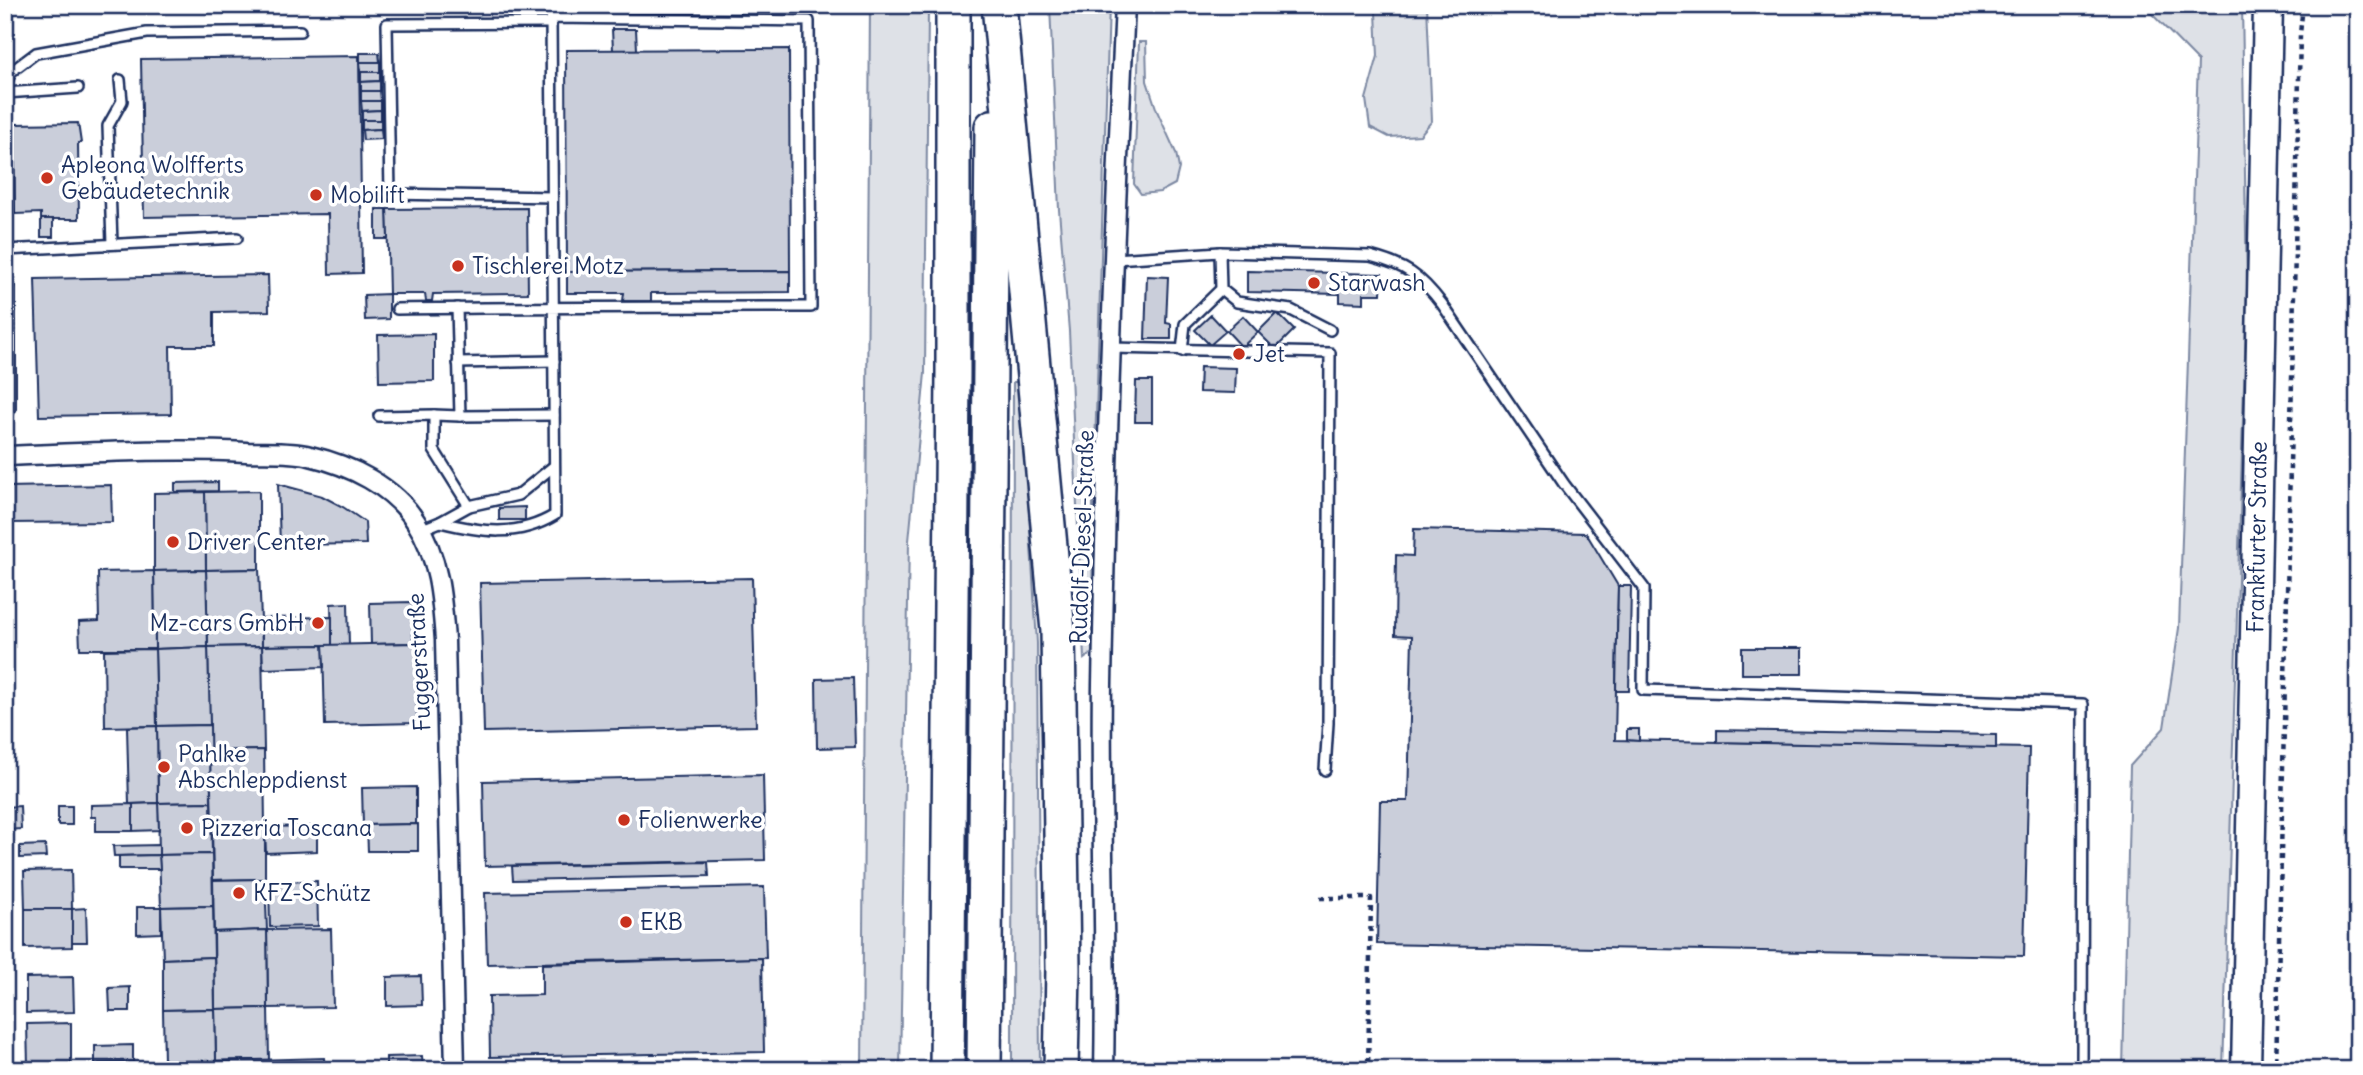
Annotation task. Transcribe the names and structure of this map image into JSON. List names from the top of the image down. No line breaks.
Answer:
{"streets":{"main road":["Frankfurter Straße"],"street":["Rudolf-Diesel-Straße","Fuggerstraße"]},"places":["Apleona Wolfferts Gebäudetechnik","Mobilift","Tischlerei Motz","Starwash","Jet","Driver Center","Mz-cars GmbH","Pahlke Abschleppdienst","Folienwerke","Pizzeria Toscana","KFZ-Schütz","EKB"]}
